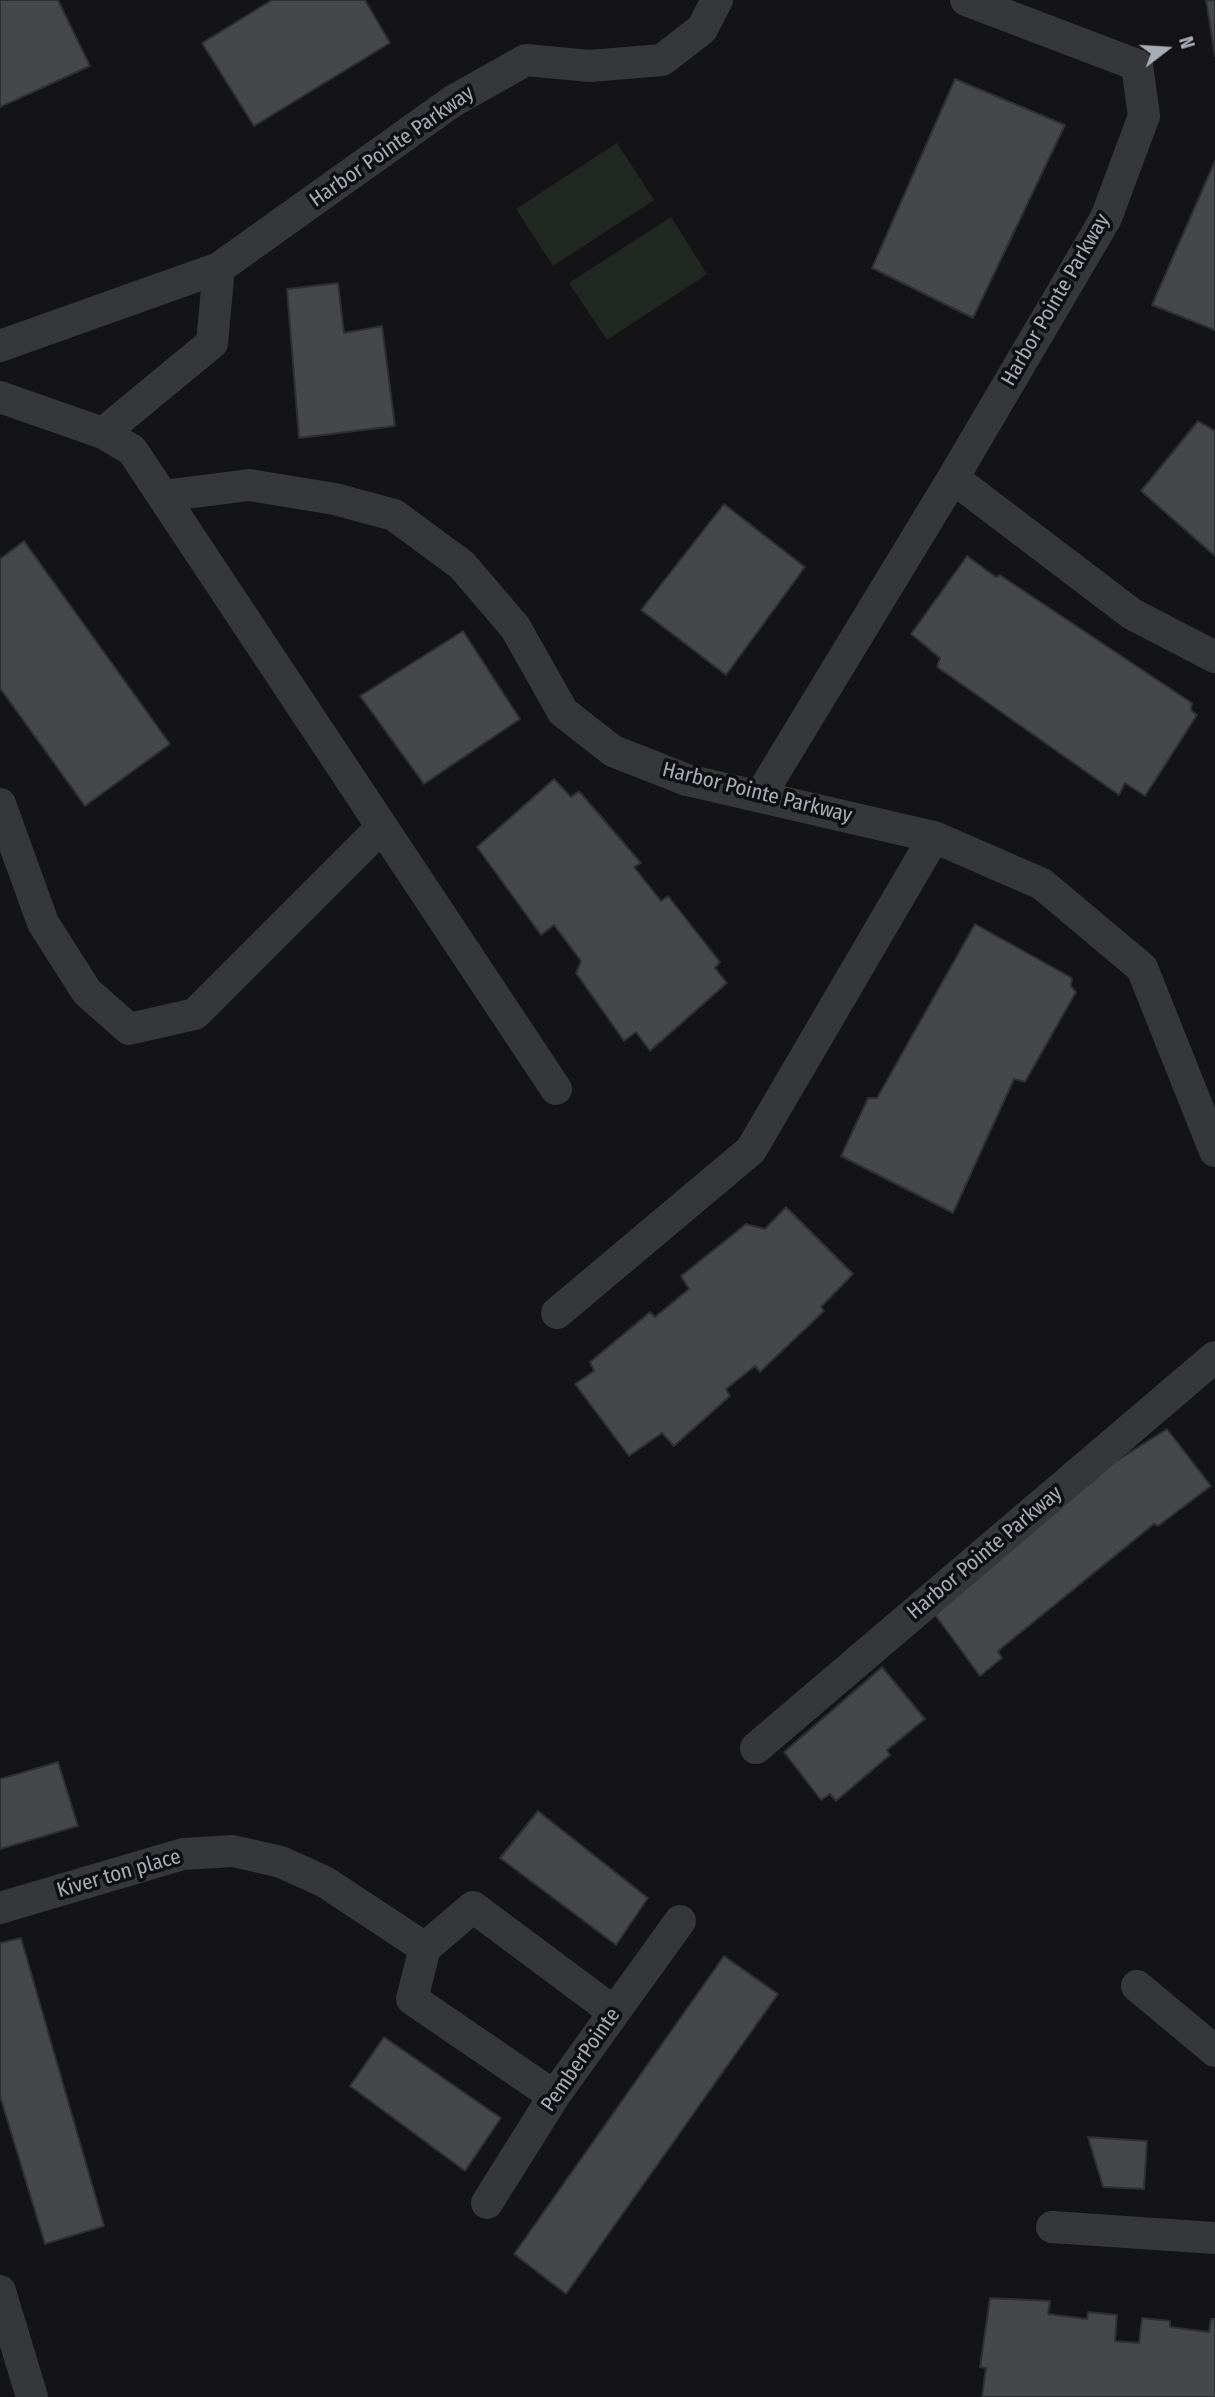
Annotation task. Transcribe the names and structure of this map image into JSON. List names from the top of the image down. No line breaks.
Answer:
{"streets":{"street":["Harbor Pointe Parkway","Kiver ton place","PemberPointe"]},"north":"right"}
